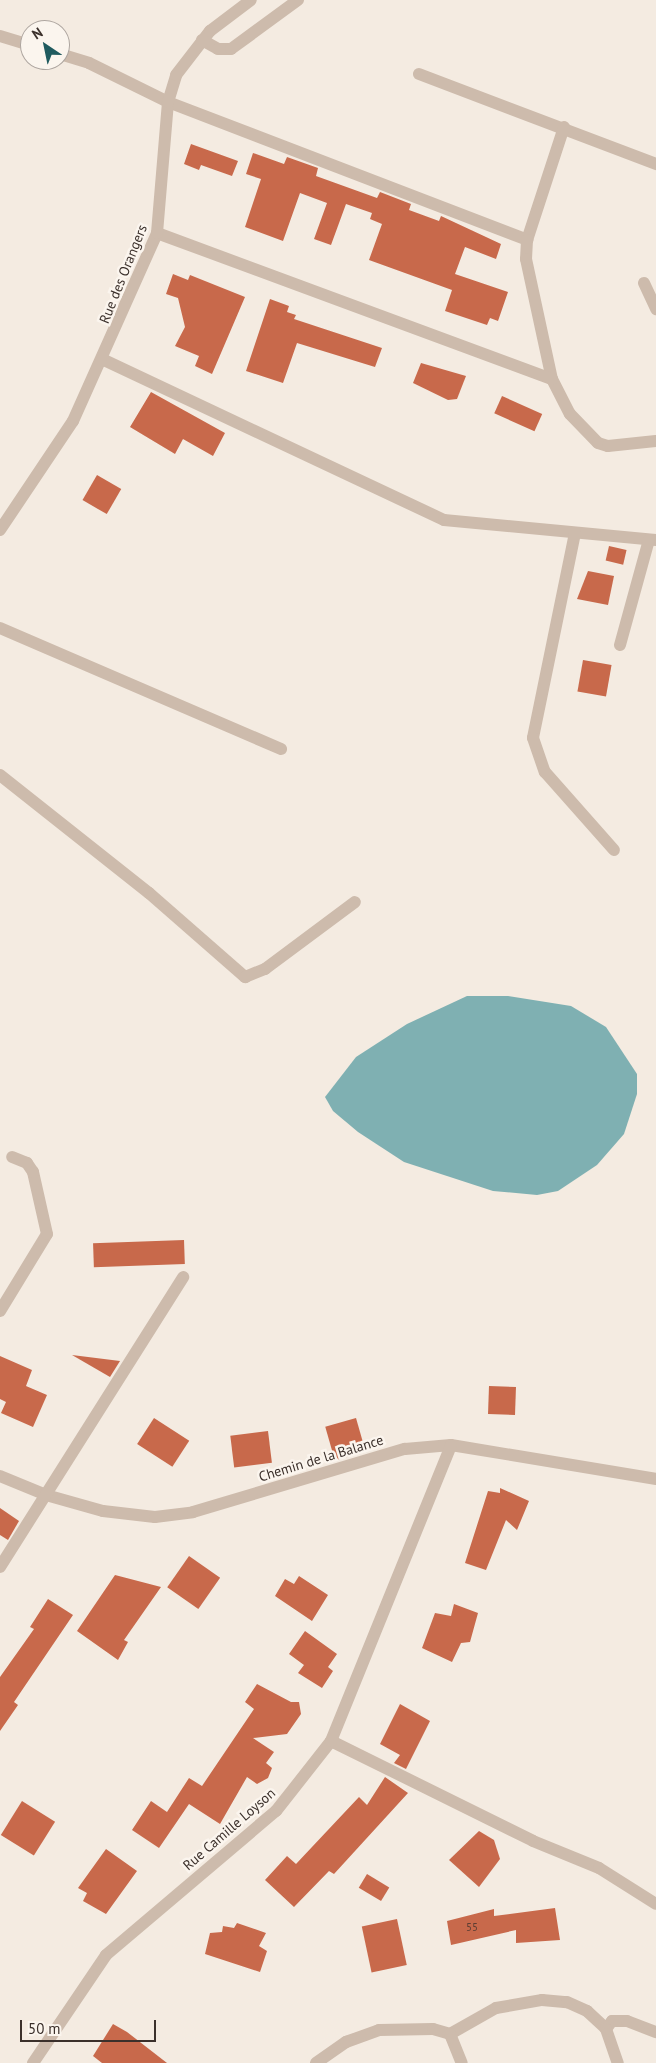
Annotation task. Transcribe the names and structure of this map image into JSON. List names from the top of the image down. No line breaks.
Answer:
{"streets":{"street":["Rue des Orangers","Chemin de la Balance","Rue Camille Loyson"]},"crossings":[["Chemin de la Balance","Rue Camille Loyson"]],"house_numbers":["55"],"scale_bar":"50 m","north":"top left"}
